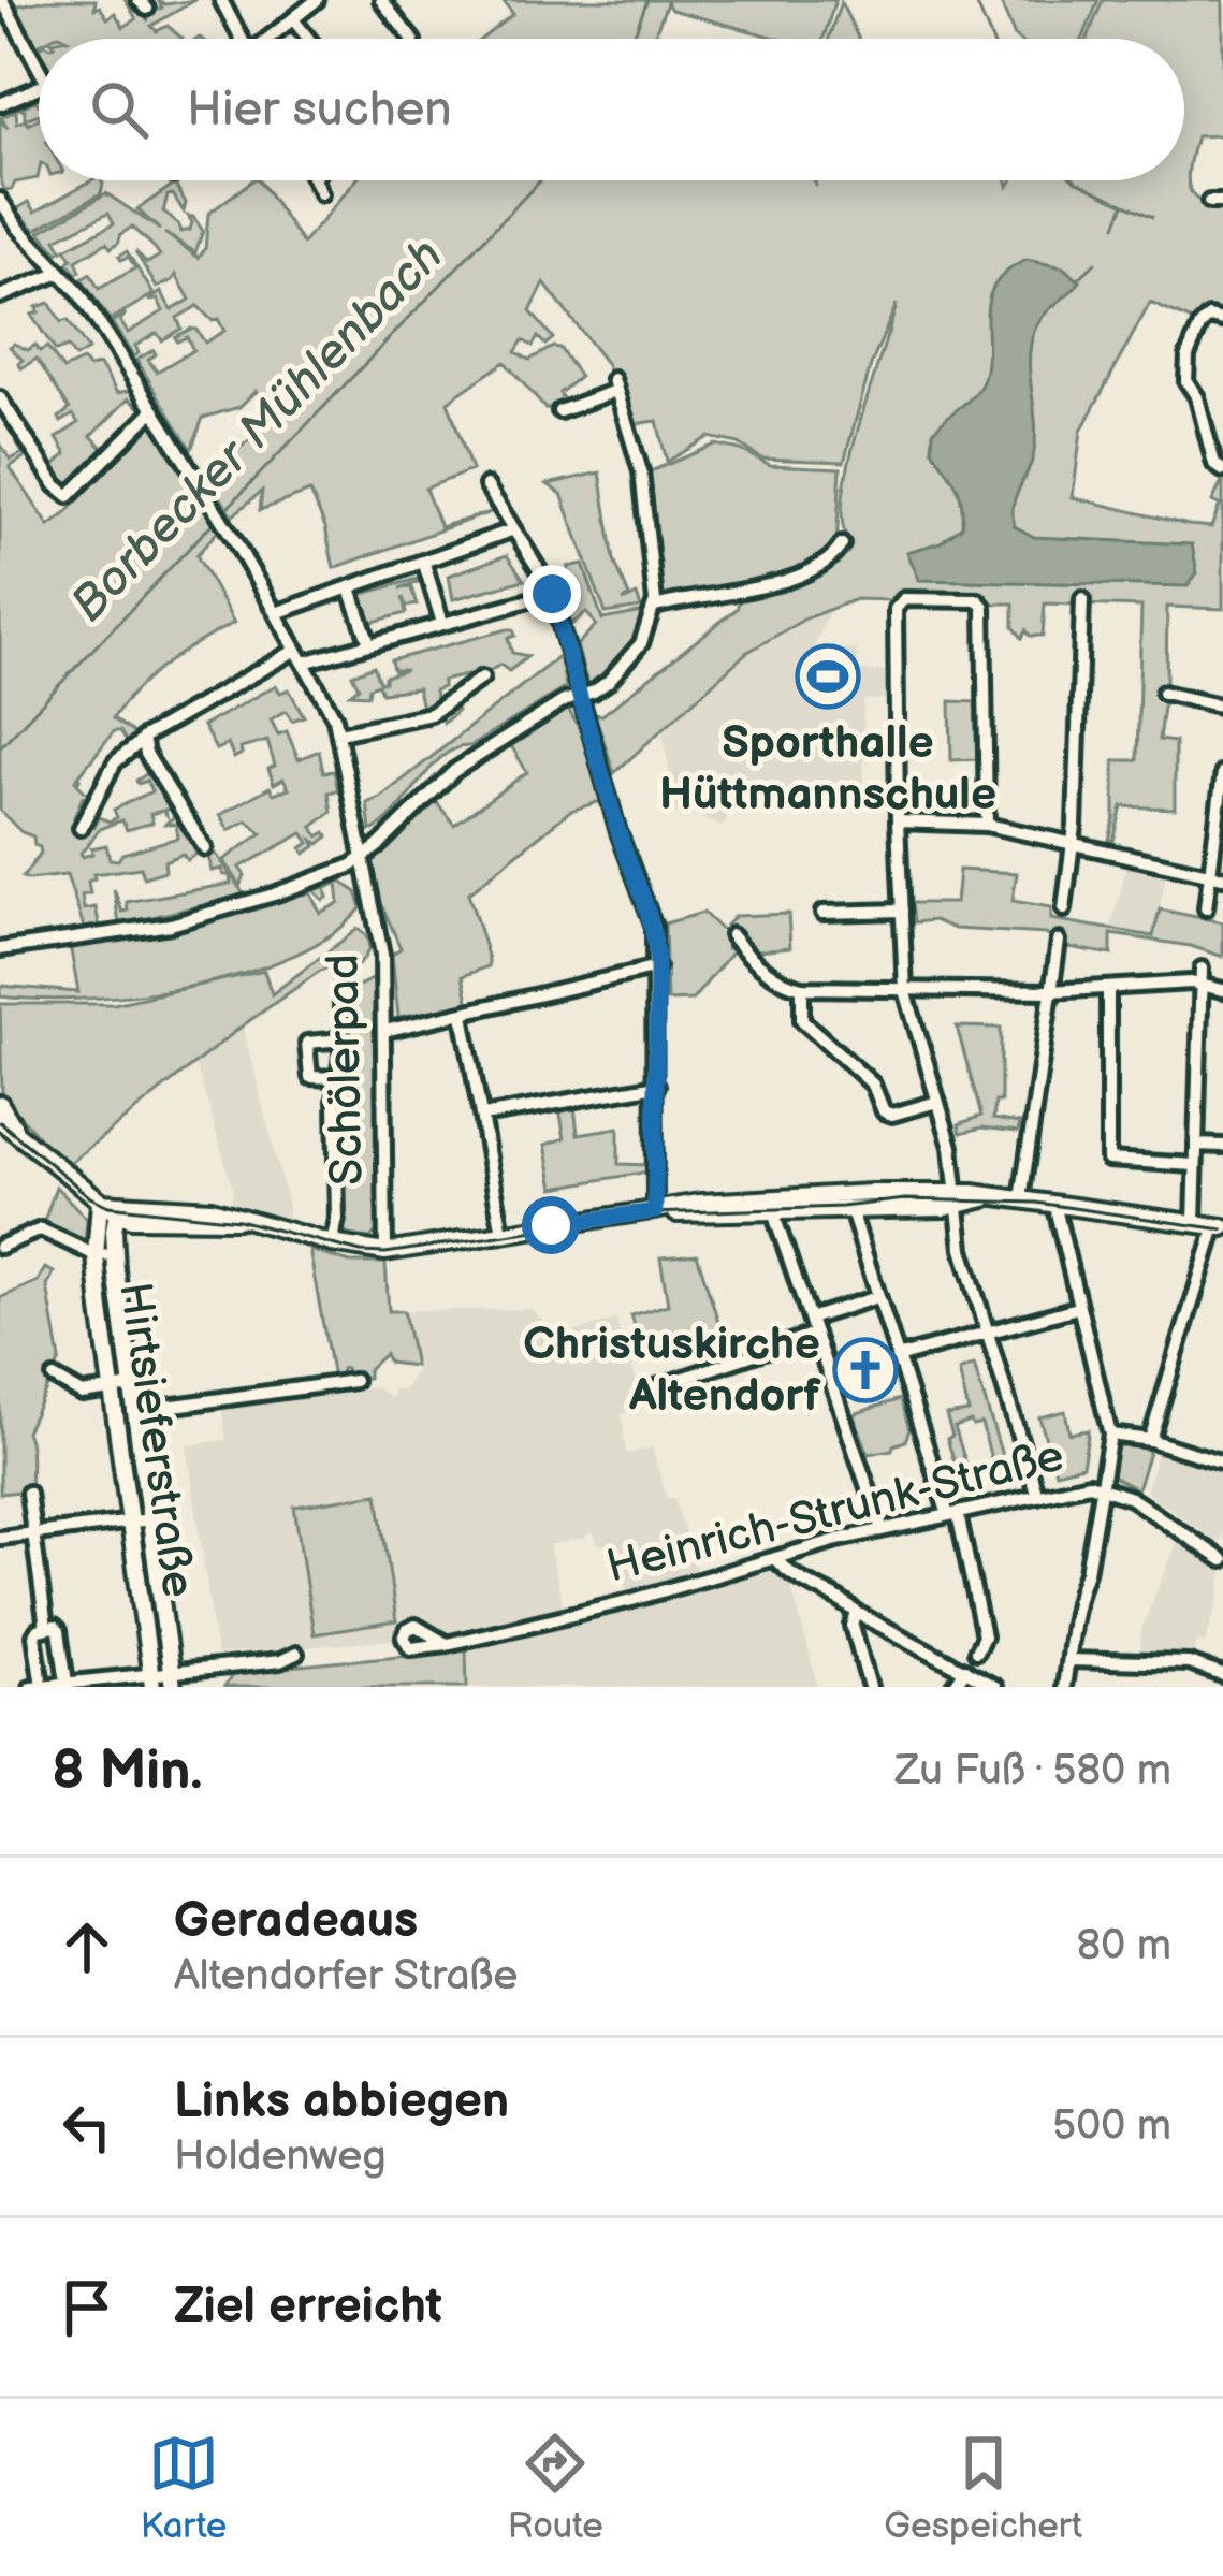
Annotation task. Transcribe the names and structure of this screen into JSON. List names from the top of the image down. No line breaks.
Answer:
{"streets":{"main road":["Hirtsieferstraße"],"street":["Schölerpad","Heinrich-Strunk-Straße"]},"water":["Borbecker Mühlenbach"],"places":{"sports":["Sporthalle Hüttmannschule"],"church":["Christuskirche Altendorf"]},"page":{"search":"Hier suchen","heading":["8 Min.","Zu Fuß · 580 m"],"list":[["Geradeaus","Altendorfer Straße","80 m"],["Links abbiegen","Holdenweg","500 m"],"Ziel erreicht"],"nav":["Karte","Route","Gespeichert"]}}
